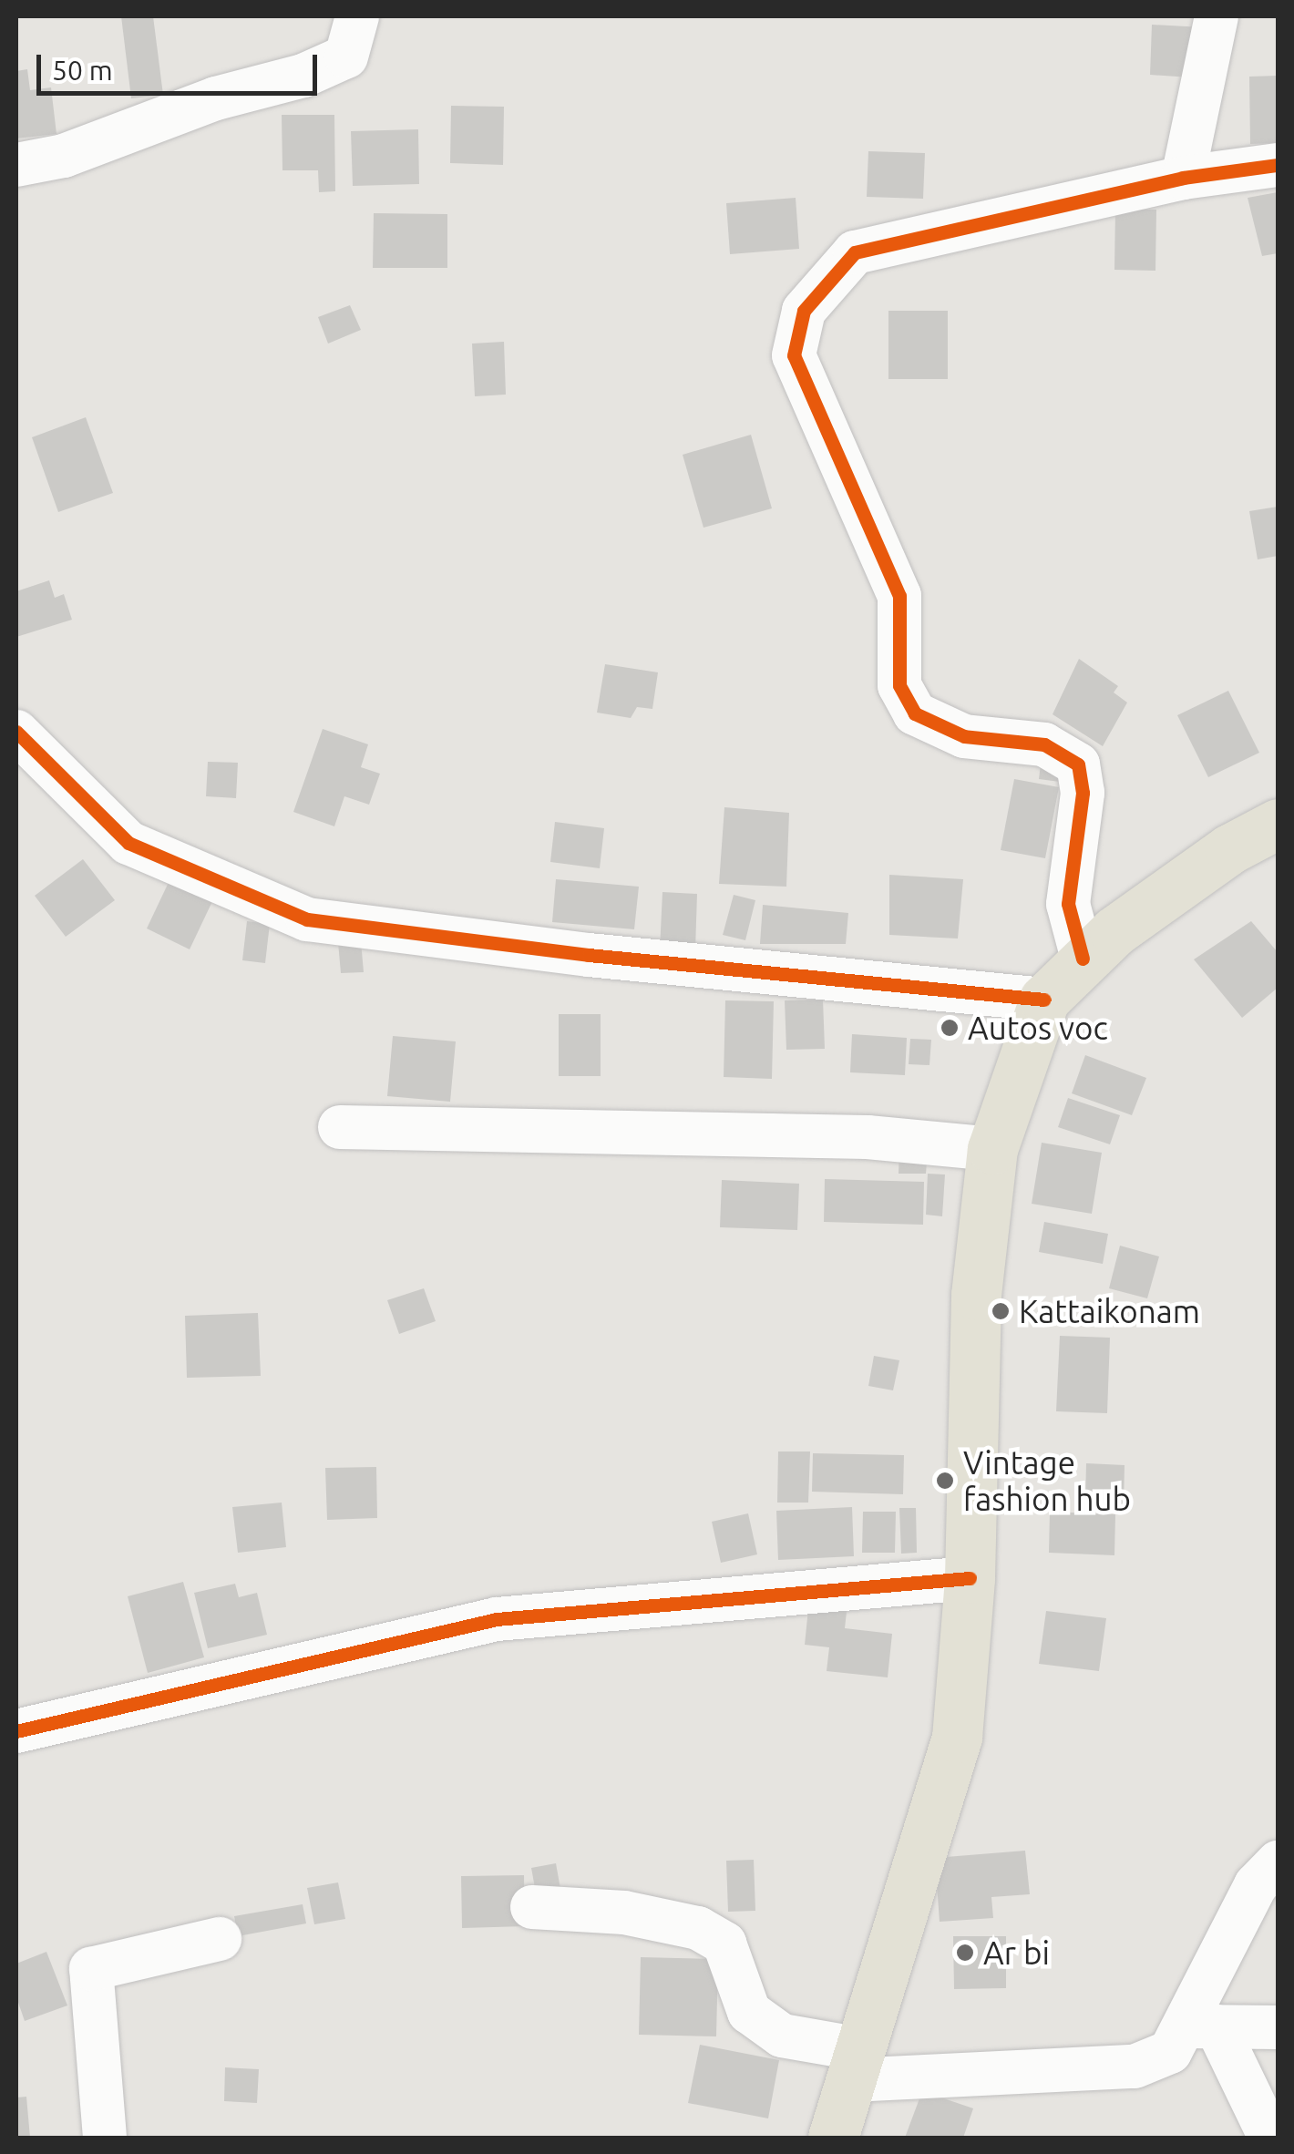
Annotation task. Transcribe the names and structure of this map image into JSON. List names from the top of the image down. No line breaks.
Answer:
{"places":["Autos voc","Kattaikonam","Vintage fashion hub","Ar bi"],"scale_bar":"50 m"}
